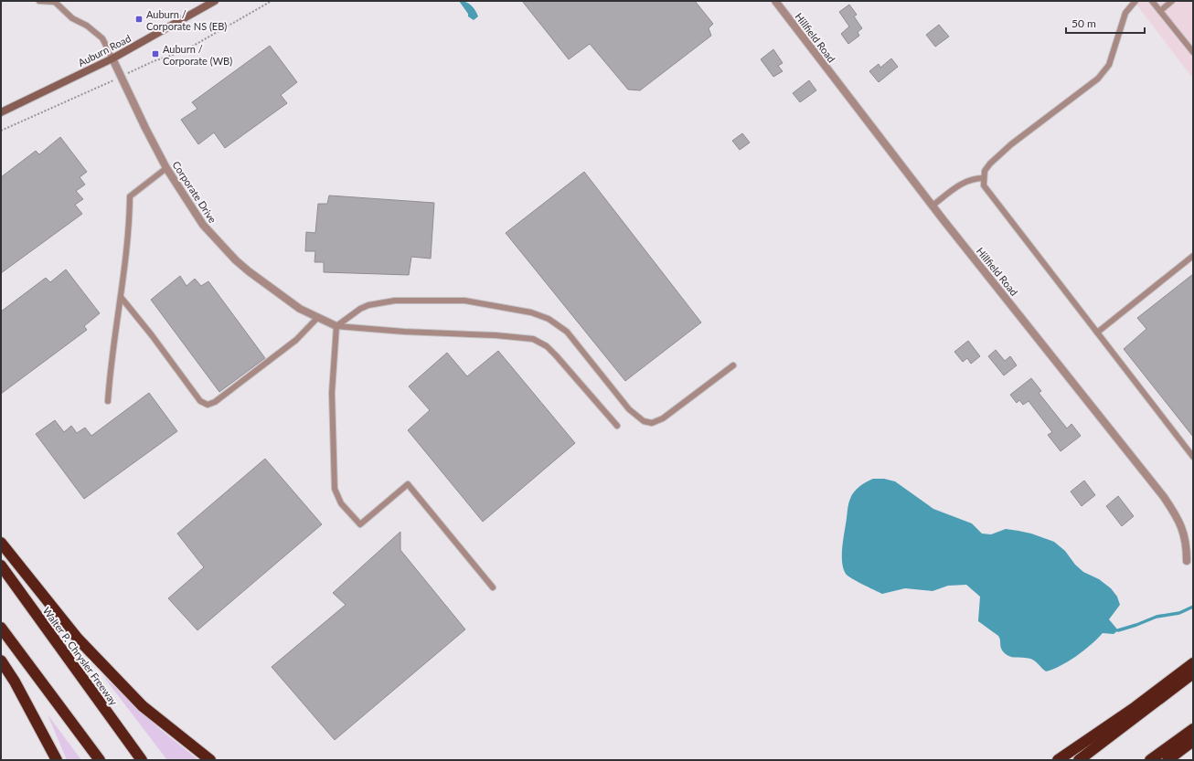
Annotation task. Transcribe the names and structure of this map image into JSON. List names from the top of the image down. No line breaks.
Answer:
{"streets":{"highway":["Walter P. Chrysler Freeway"],"main road":["Auburn Road"],"street":["Hillfield Road","Corporate Drive"]},"crossings":[["Auburn Road","Corporate Drive"]],"places":{"transit":["Auburn / Corporate NS (EB)","Auburn / Corporate (WB)"]},"scale_bar":"50 m"}
